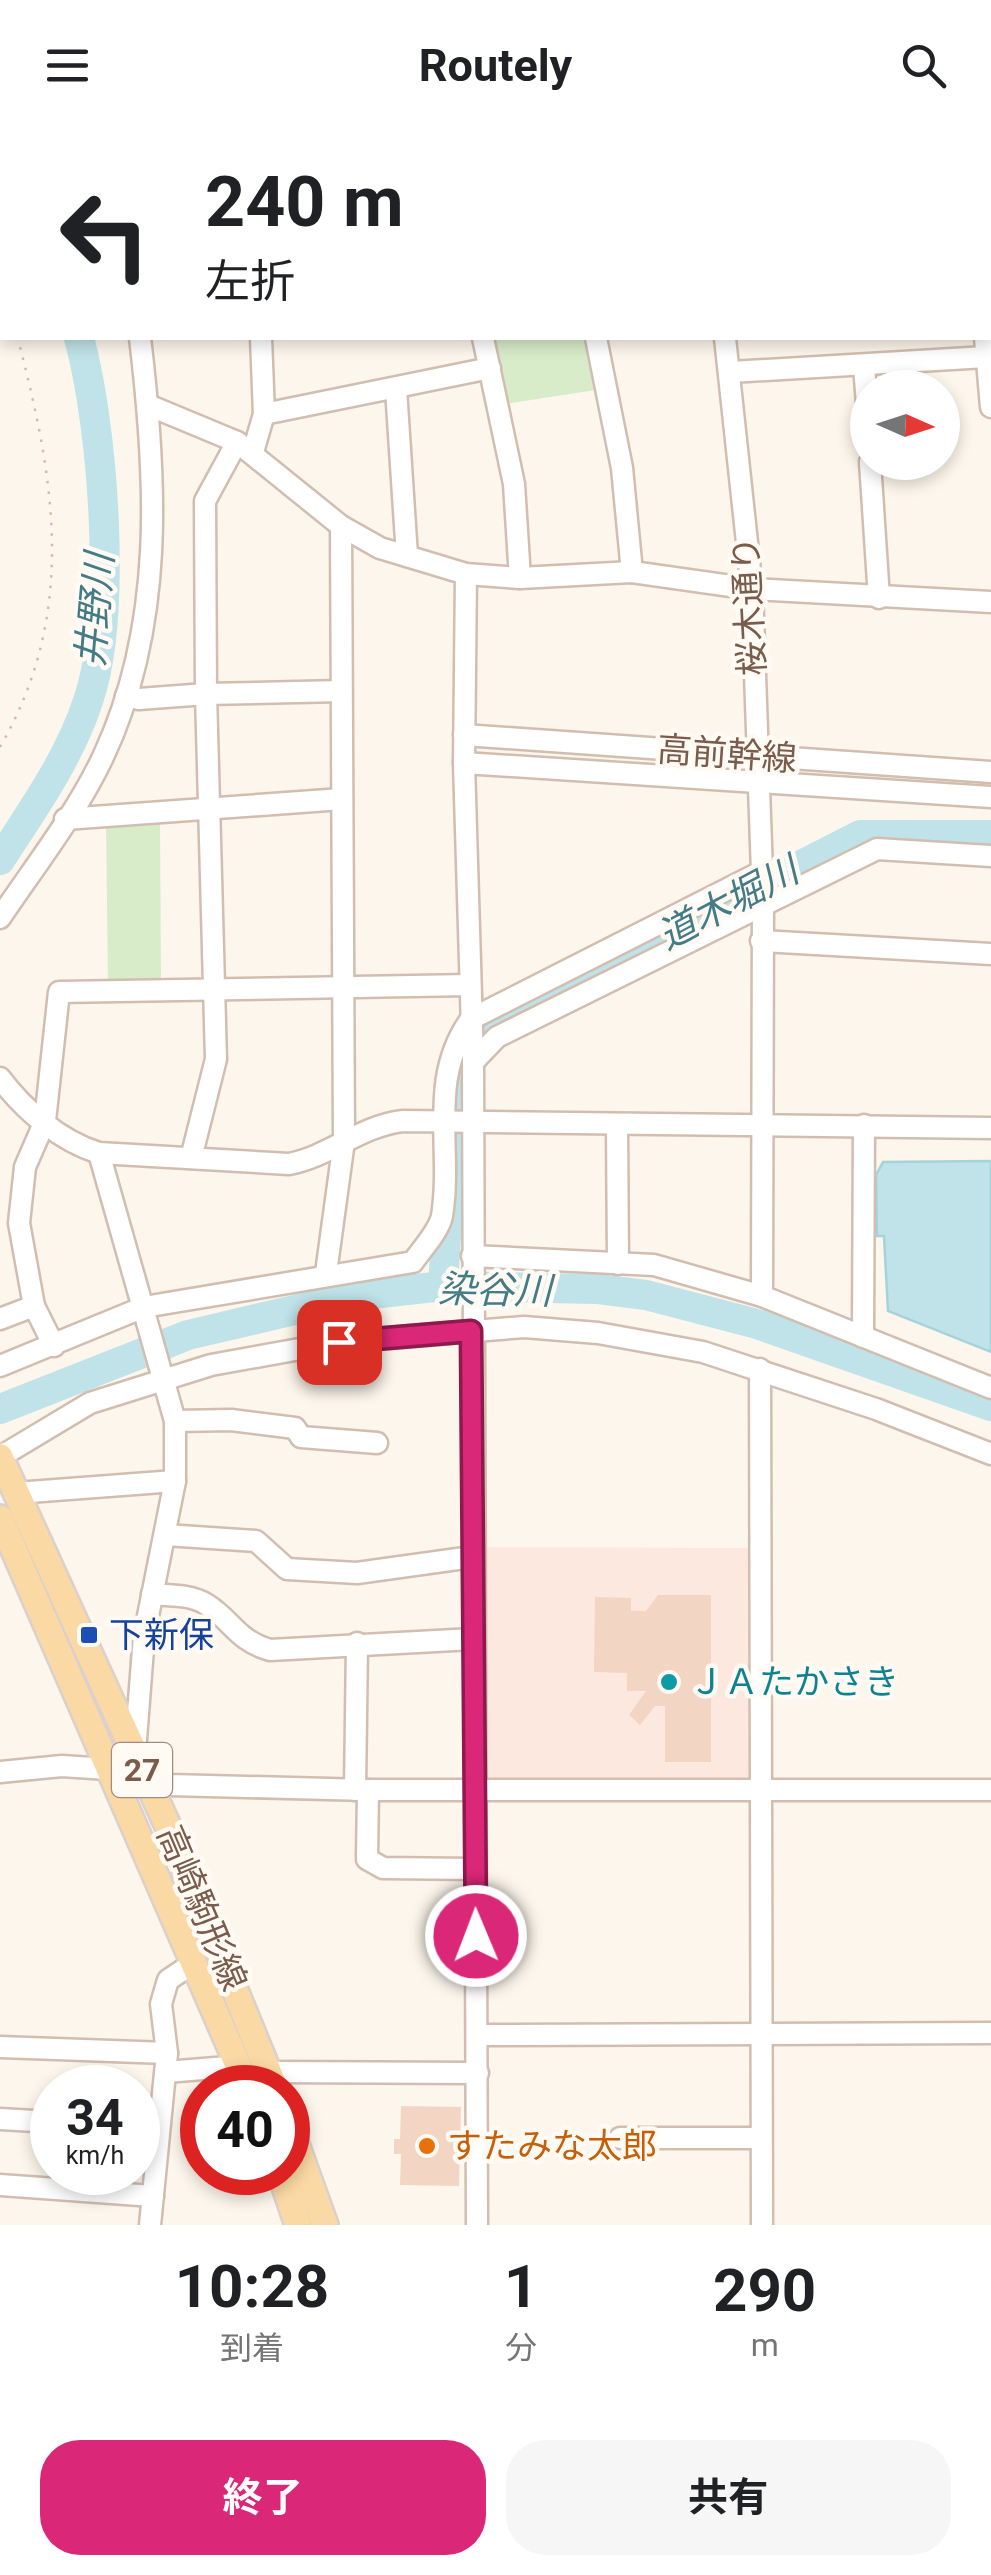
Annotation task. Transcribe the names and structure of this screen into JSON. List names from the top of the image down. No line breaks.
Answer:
{"streets":{"main road":["27","高崎駒形線"],"street":["桜木通り","高前幹線"]},"crossings":[["桜木通り","高前幹線"]],"water":["井野川","道木堀川","染谷川"],"places":{"transit":["下新保"],"other":["ＪＡたかさき","すたみな太郎"]},"north":"right","page":{"header":"Routely","turn":["240 m","左折"],"speed":"34 km/h","limit":"40","eta":["10:28","到着","1","分","290","m"],"buttons":["終了","共有"]}}
